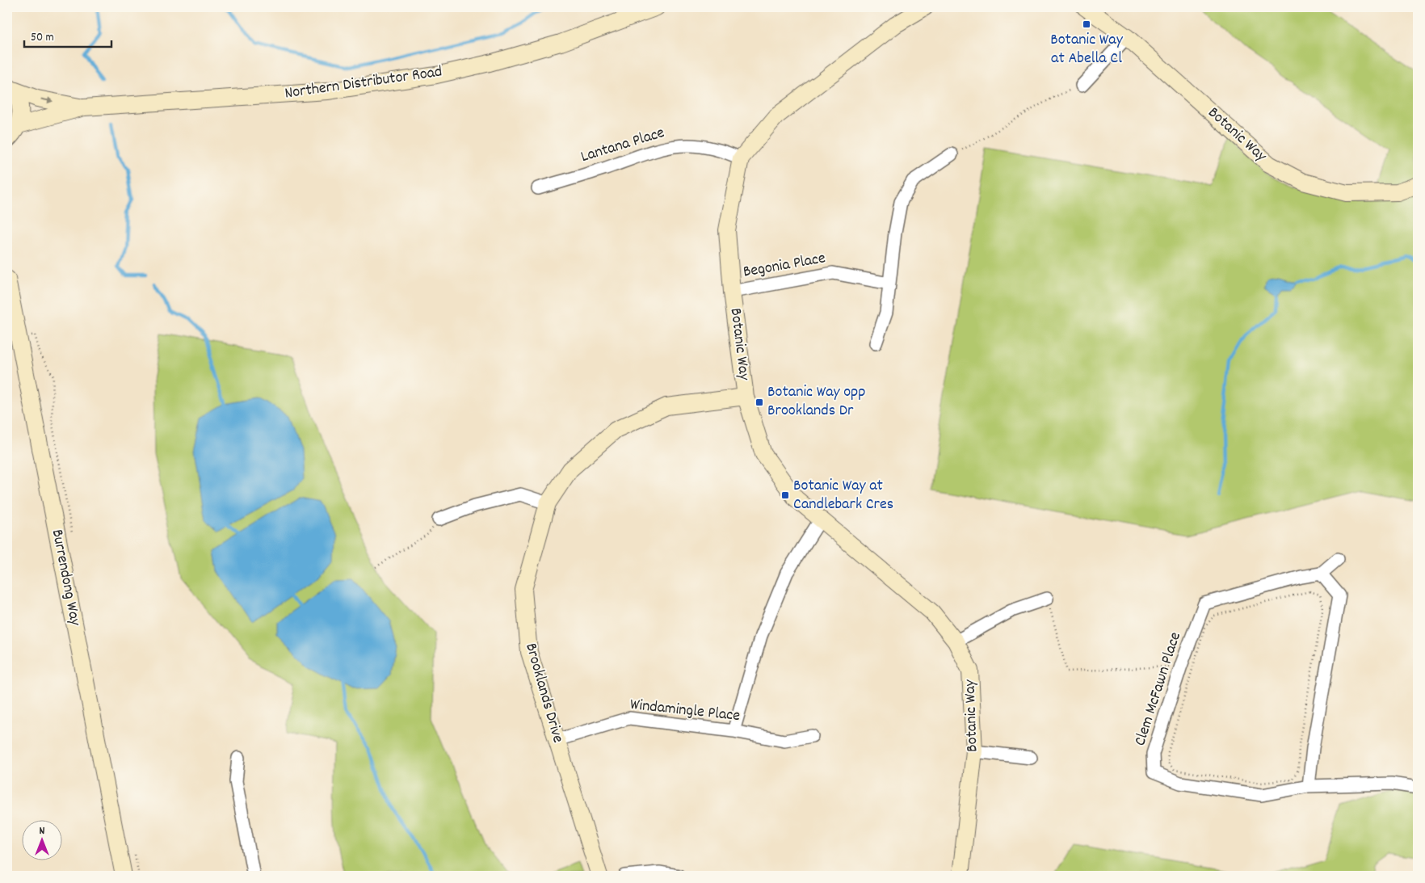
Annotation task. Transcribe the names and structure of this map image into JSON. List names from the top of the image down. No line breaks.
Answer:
{"streets":{"street":["Northern Distributor Road","Botanic Way","Lantana Place","Begonia Place","Burrendong Way","Clem McFawn Place","Brooklands Drive","Windamingle Place"]},"crossings":[["Botanic Way","Lantana Place"],["Botanic Way","Begonia Place"],["Botanic Way","Brooklands Drive"],["Brooklands Drive","Windamingle Place"]],"places":{"transit":["Botanic Way at Abella Cl","Botanic Way opp Brooklands Dr","Botanic Way at Candlebark Cres"]},"scale_bar":"50 m","north":"top"}
